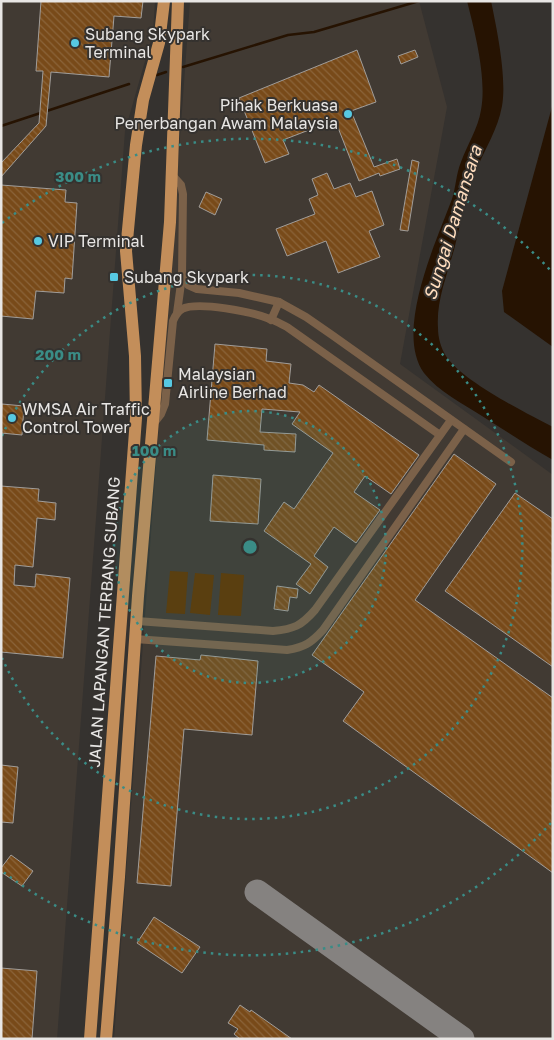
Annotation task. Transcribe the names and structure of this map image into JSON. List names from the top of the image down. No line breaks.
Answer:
{"streets":{"main road":["JALAN LAPANGAN TERBANG SUBANG"]},"water":["Sungai Damansara"],"places":{"other":["Subang Skypark Terminal","Pihak Berkuasa Penerbangan Awam Malaysia","VIP Terminal","WMSA Air Traffic Control Tower"],"transit":["Subang Skypark","Malaysian Airline Berhad"]},"rings":["300 m","200 m","100 m"]}
